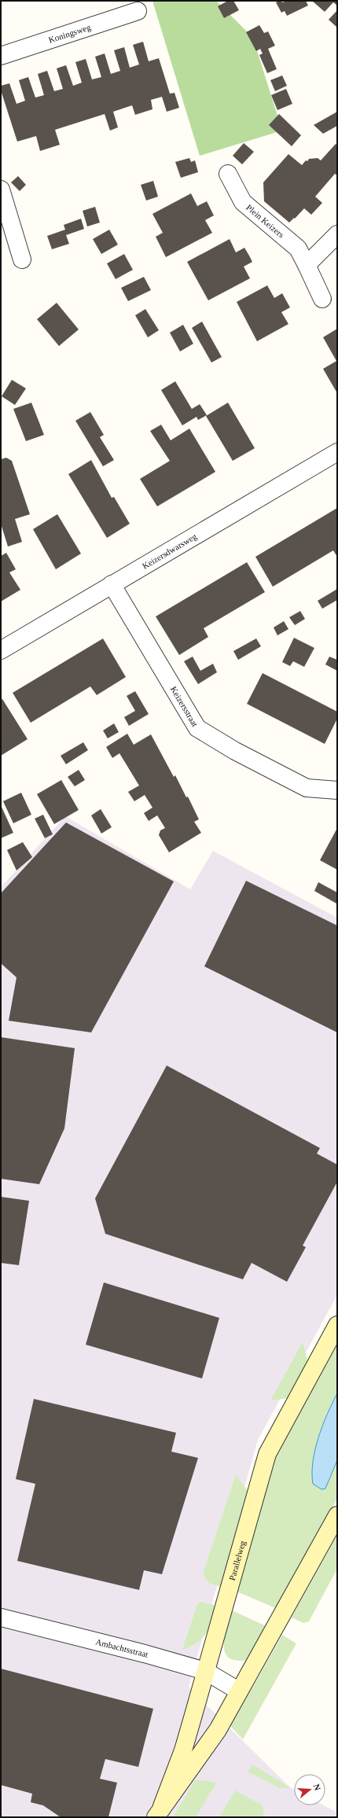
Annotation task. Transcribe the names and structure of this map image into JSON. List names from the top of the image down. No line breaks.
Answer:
{"streets":{"street":["Koningsweg","Plein Keizers","Keizersdwarsweg","Keizersstraat","Parallelweg","Ambachtsstraat"]},"crossings":[["Keizersdwarsweg","Keizersstraat"],["Parallelweg","Ambachtsstraat"]],"north":"right"}
